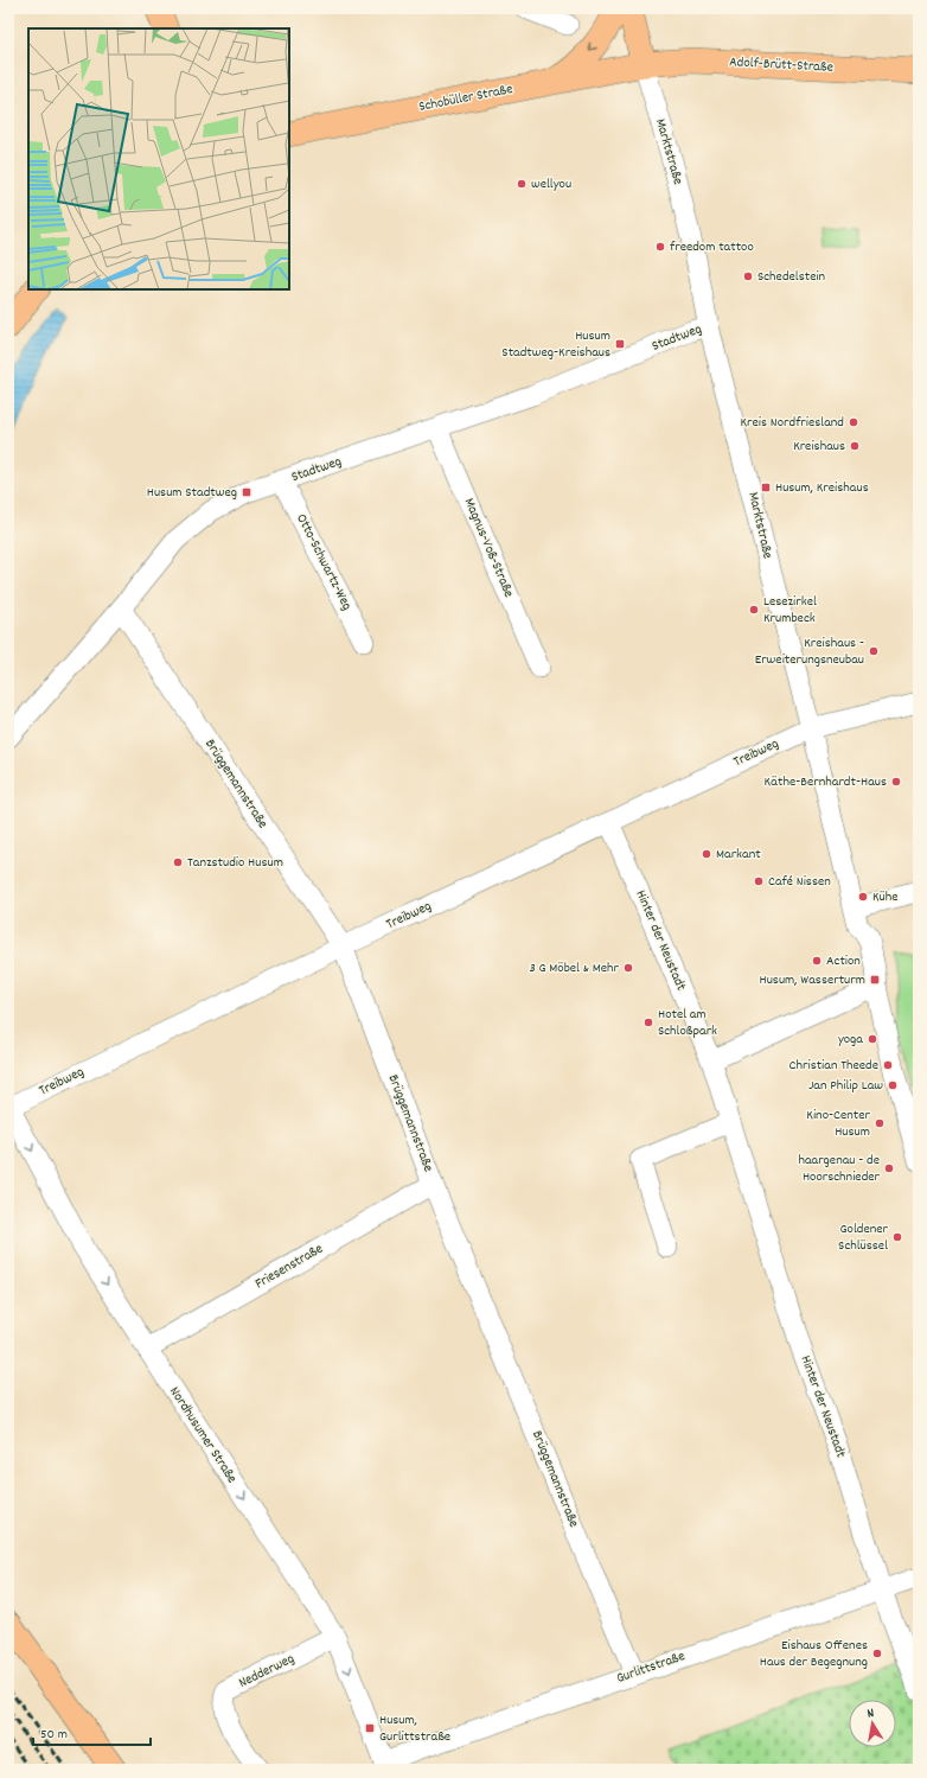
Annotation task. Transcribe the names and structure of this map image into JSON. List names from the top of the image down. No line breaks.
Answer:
{"streets":{"main road":["Adolf-Brütt-Straße","Schobüller Straße"],"street":["Marktstraße","Stadtweg","Magnus-Voß-Straße","Otto-Schwartz-Weg","Treibweg","Brüggemannstraße","Hinter der Neustadt","Friesenstraße","Nordhusumer Straße","Gurlittstraße","Nedderweg"]},"crossings":[["Adolf-Brütt-Straße","Schobüller Straße"],["Adolf-Brütt-Straße","Marktstraße"],["Schobüller Straße","Marktstraße"],["Marktstraße","Stadtweg"],["Marktstraße","Treibweg"],["Stadtweg","Magnus-Voß-Straße"],["Stadtweg","Otto-Schwartz-Weg"],["Stadtweg","Brüggemannstraße"],["Treibweg","Brüggemannstraße"],["Treibweg","Hinter der Neustadt"],["Treibweg","Nordhusumer Straße"],["Brüggemannstraße","Friesenstraße"],["Brüggemannstraße","Gurlittstraße"],["Hinter der Neustadt","Gurlittstraße"],["Friesenstraße","Nordhusumer Straße"],["Nordhusumer Straße","Gurlittstraße"],["Nordhusumer Straße","Nedderweg"]],"one_way":["Nordhusumer Straße"],"places":{"other":["wellyou","freedom tattoo","Schedelstein","Kreis Nordfriesland","Kreishaus","Lesezirkel Krumbeck","Kreishaus - Erweiterungsneubau","Käthe-Bernhardt-Haus","Markant","Tanzstudio Husum","Café Nissen","Kühe","Action","3 G Möbel & Mehr","Hotel am Schloßpark","yoga","Christian Theede","Jan Philip Law","Kino-Center Husum","haargenau - de Hoorschnieder","Goldener Schlüssel","Eishaus Offenes Haus der Begegnung"],"transit":["Husum Stadtweg-Kreishaus","Husum, Kreishaus","Husum Stadtweg","Husum, Wasserturm","Husum, Gurlittstraße"]},"scale_bar":"50 m","north":"top"}
